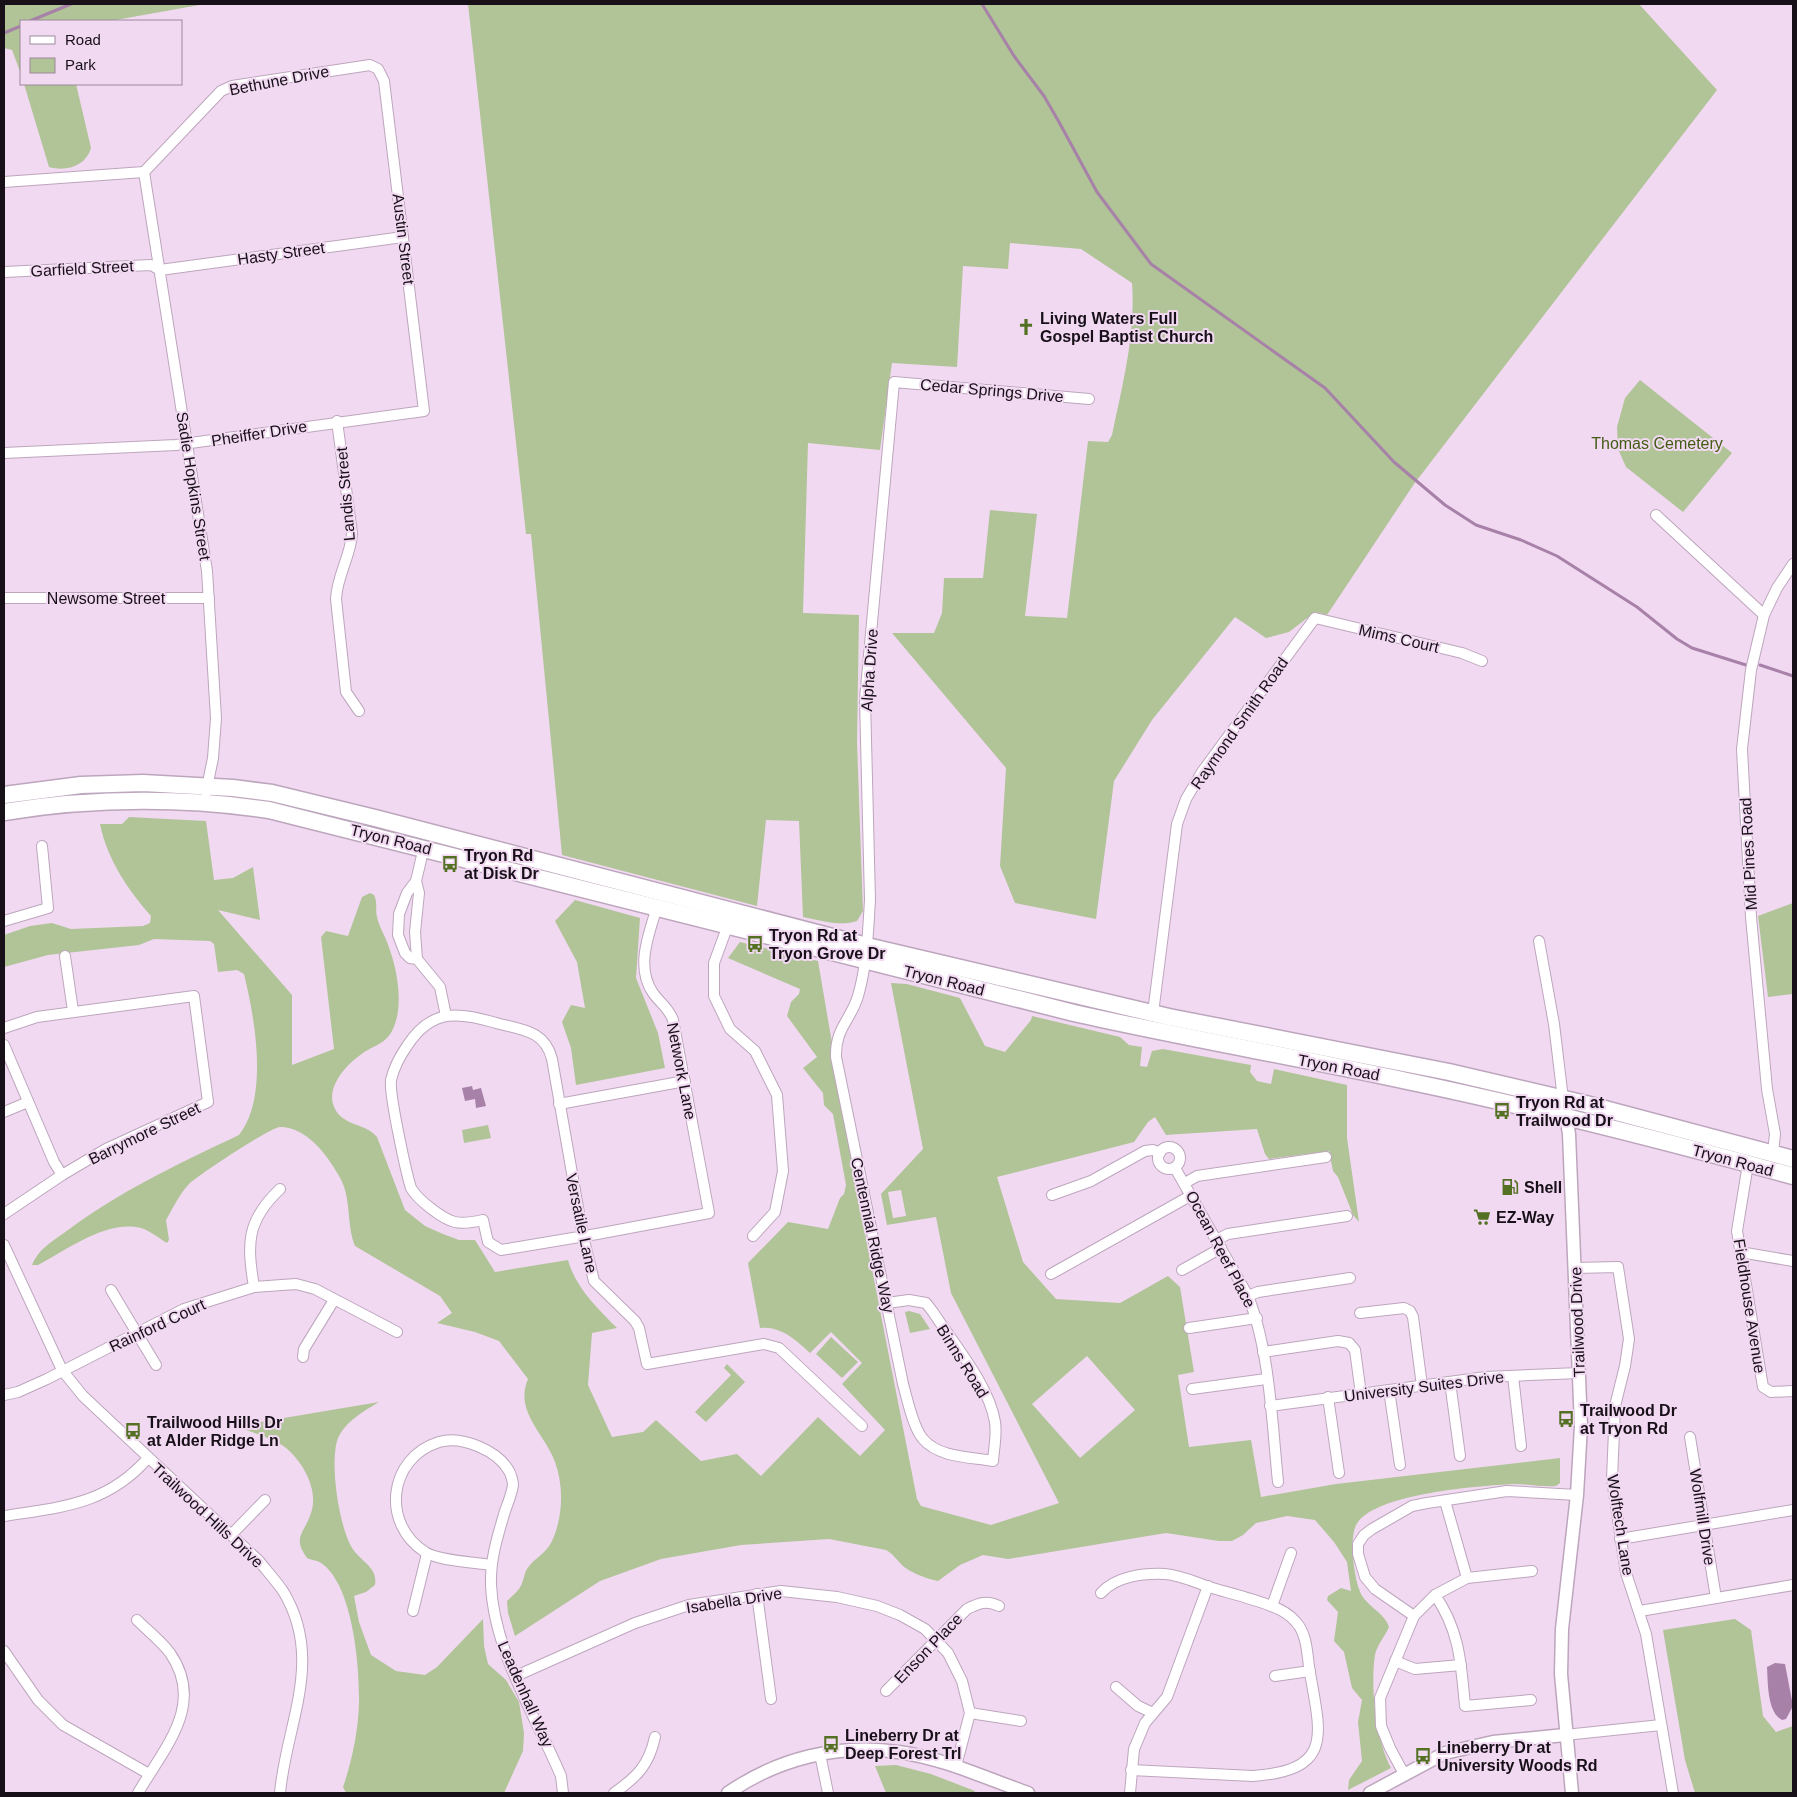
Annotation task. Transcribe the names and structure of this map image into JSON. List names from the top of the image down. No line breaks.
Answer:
{"streets":{"main road":["Tryon Road"],"street":["Bethune Drive","Austin Street","Hasty Street","Garfield Street","Cedar Springs Drive","Pheiffer Drive","Sadie Hopkins Street","Landis Street","Newsome Street","Mims Court","Alpha Drive","Raymond Smith Road","Mid Pines Road","Network Lane","Barrymore Street","Versatile Lane","Centennial Ridge Way","Ocean Reef Place","Fieldhouse Avenue","Trailwood Drive","Rainford Court","Binns Road","University Suites Drive","Trailwood Hills Drive","Wolfmill Drive","Wolftech Lane","Isabella Drive","Enson Place","Leadenhall Way"]},"crossings":[["Bethune Drive","Austin Street"],["Bethune Drive","Sadie Hopkins Street"],["Austin Street","Hasty Street"],["Austin Street","Pheiffer Drive"],["Hasty Street","Garfield Street"],["Hasty Street","Sadie Hopkins Street"],["Garfield Street","Sadie Hopkins Street"],["Cedar Springs Drive","Alpha Drive"],["Pheiffer Drive","Sadie Hopkins Street"],["Pheiffer Drive","Landis Street"],["Sadie Hopkins Street","Newsome Street"],["Sadie Hopkins Street","Tryon Road"],["Mims Court","Raymond Smith Road"],["Alpha Drive","Tryon Road"],["Alpha Drive","Centennial Ridge Way"],["Raymond Smith Road","Tryon Road"],["Tryon Road","Mid Pines Road"],["Tryon Road","Network Lane"],["Tryon Road","Centennial Ridge Way"],["Tryon Road","Fieldhouse Avenue"],["Tryon Road","Trailwood Drive"],["Network Lane","Versatile Lane"],["Centennial Ridge Way","Binns Road"],["Ocean Reef Place","University Suites Drive"],["Trailwood Drive","University Suites Drive"],["Trailwood Drive","Wolftech Lane"],["Rainford Court","Trailwood Hills Drive"],["Isabella Drive","Enson Place"],["Isabella Drive","Leadenhall Way"]],"parks":["Thomas Cemetery"],"places":{"church":["Living Waters Full Gospel Baptist Church"],"bus stop":["Tryon Rd at Disk Dr","Tryon Rd at Tryon Grove Dr","Tryon Rd at Trailwood Dr","Trailwood Dr at Tryon Rd","Trailwood Hills Dr at Alder Ridge Ln","Lineberry Dr at Deep Forest Trl","Lineberry Dr at University Woods Rd"],"fuel station":["Shell"],"supermarket":["EZ-Way"]},"legend":["Road","Park"]}
